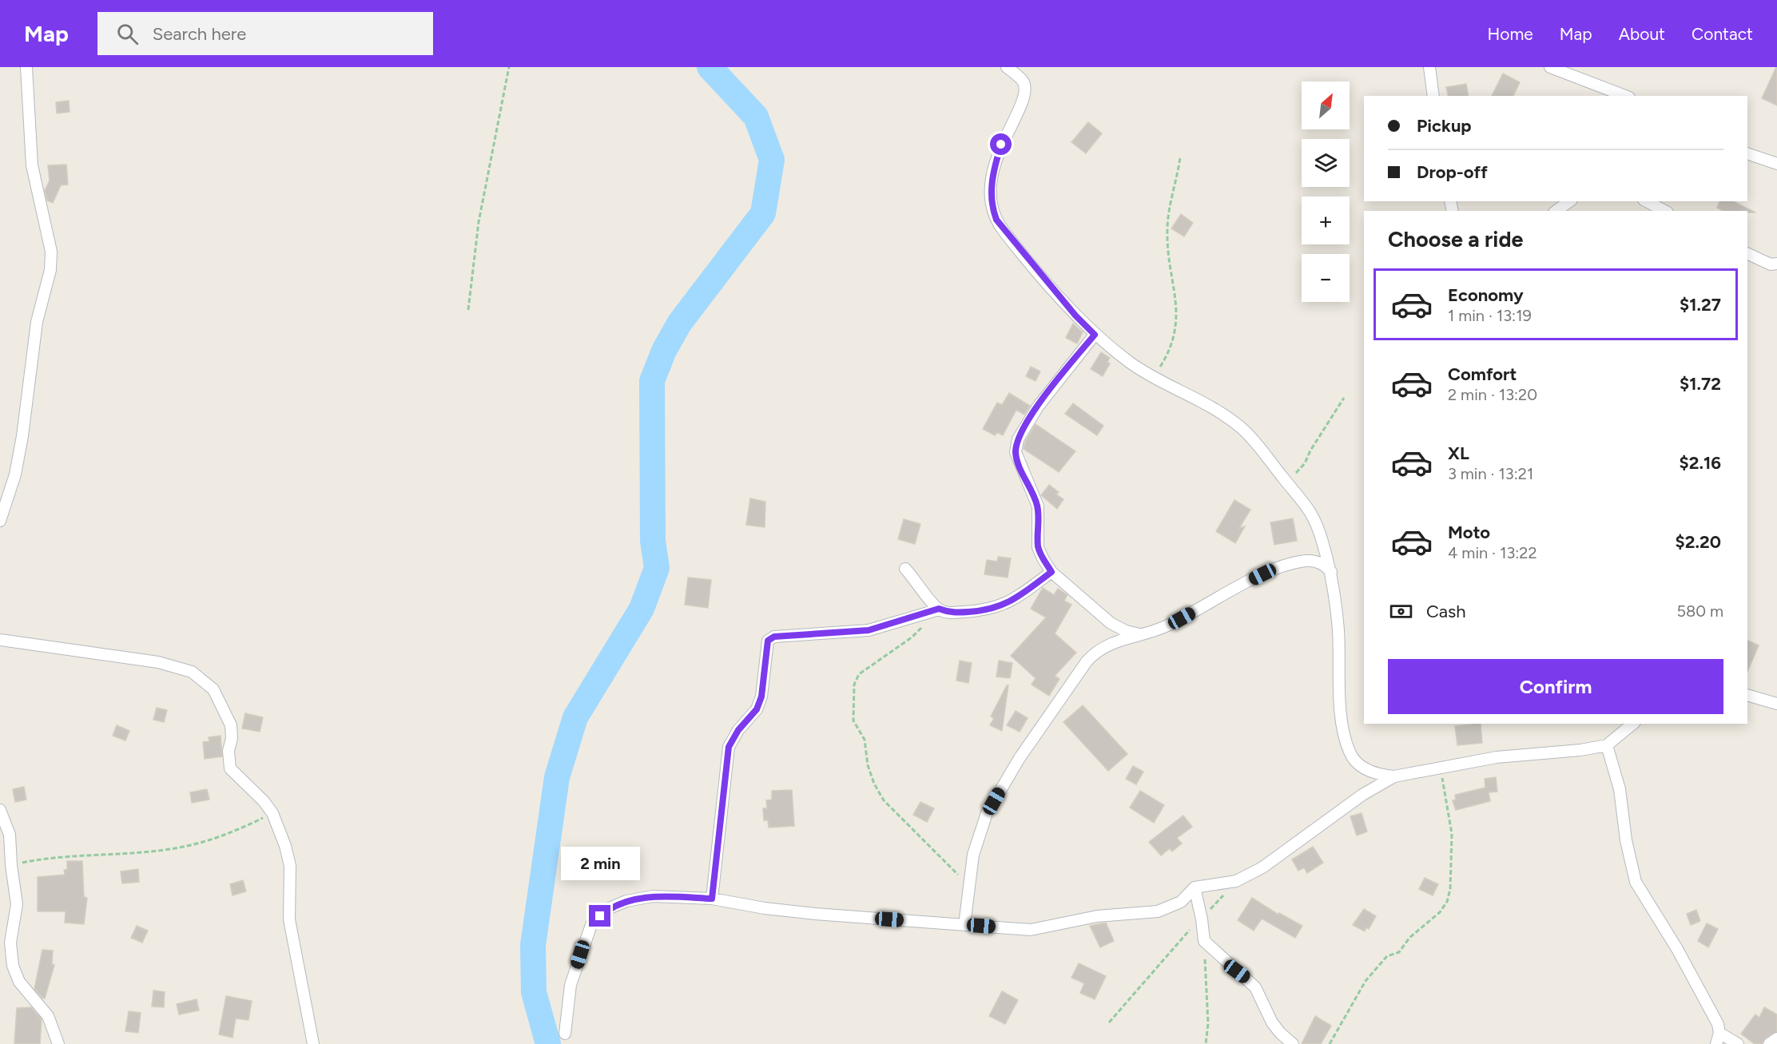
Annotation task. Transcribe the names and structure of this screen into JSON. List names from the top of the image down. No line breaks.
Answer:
{"north":"top right","page":{"header":"Map","search":"Search here","nav":["Home","Map","About","Contact"],"map_buttons":["+","−"],"banner":["Pickup","Drop-off"],"heading":"Choose a ride","list":[{"name":"Economy","note":"1 min · 13:19","value":"$1.27"},{"name":"Comfort","note":"2 min · 13:20","value":"$1.72"},{"name":"XL","note":"3 min · 13:21","value":"$2.16"},{"name":"Moto","note":"4 min · 13:22","value":"$2.20"}],"pay":["Cash","580 m"],"buttons":"Confirm","bubble":"2 min"}}
